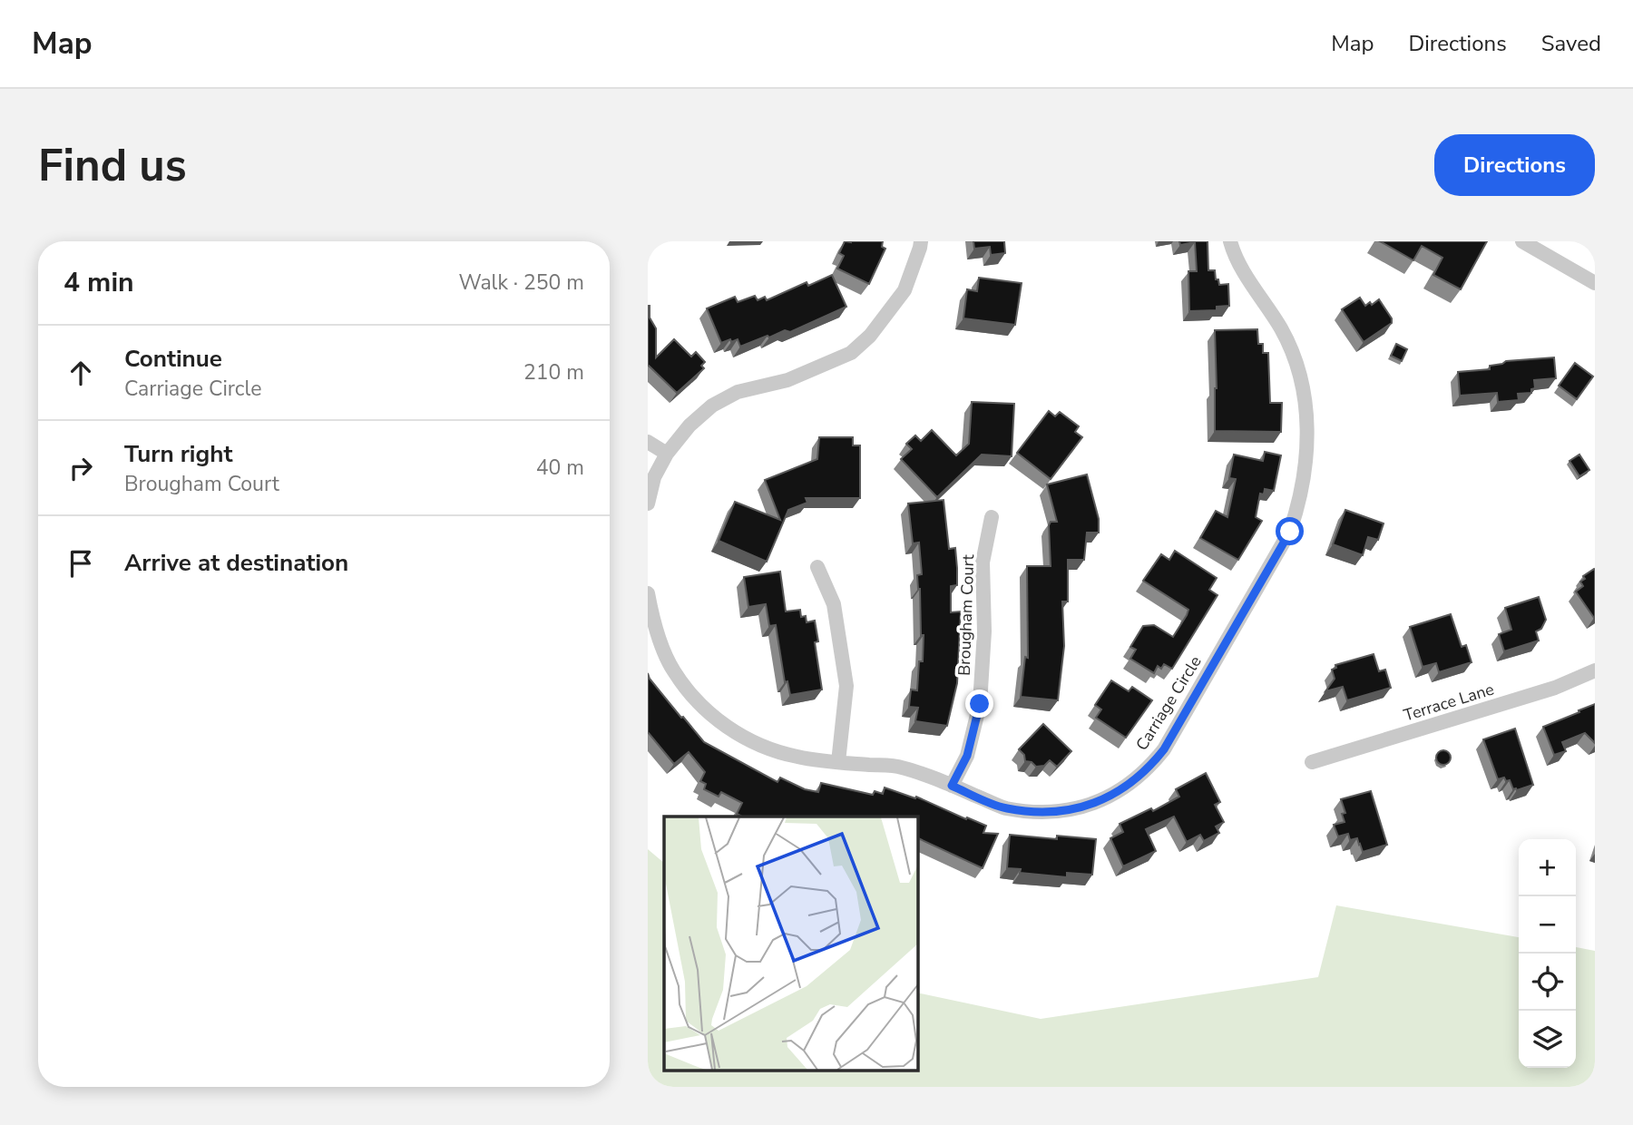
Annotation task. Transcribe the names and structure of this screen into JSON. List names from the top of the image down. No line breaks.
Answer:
{"streets":{"street":["Brougham Court","Terrace Lane","Carriage Circle"]},"crossings":[["Brougham Court","Carriage Circle"]],"page":{"header":"Map","nav":["Map","Directions","Saved"],"buttons":"Directions","title":"Find us","heading":["4 min","Walk · 250 m"],"list":[["Continue","Carriage Circle","210 m"],["Turn right","Brougham Court","40 m"],"Arrive at destination"],"map_buttons":["+","−"]}}
